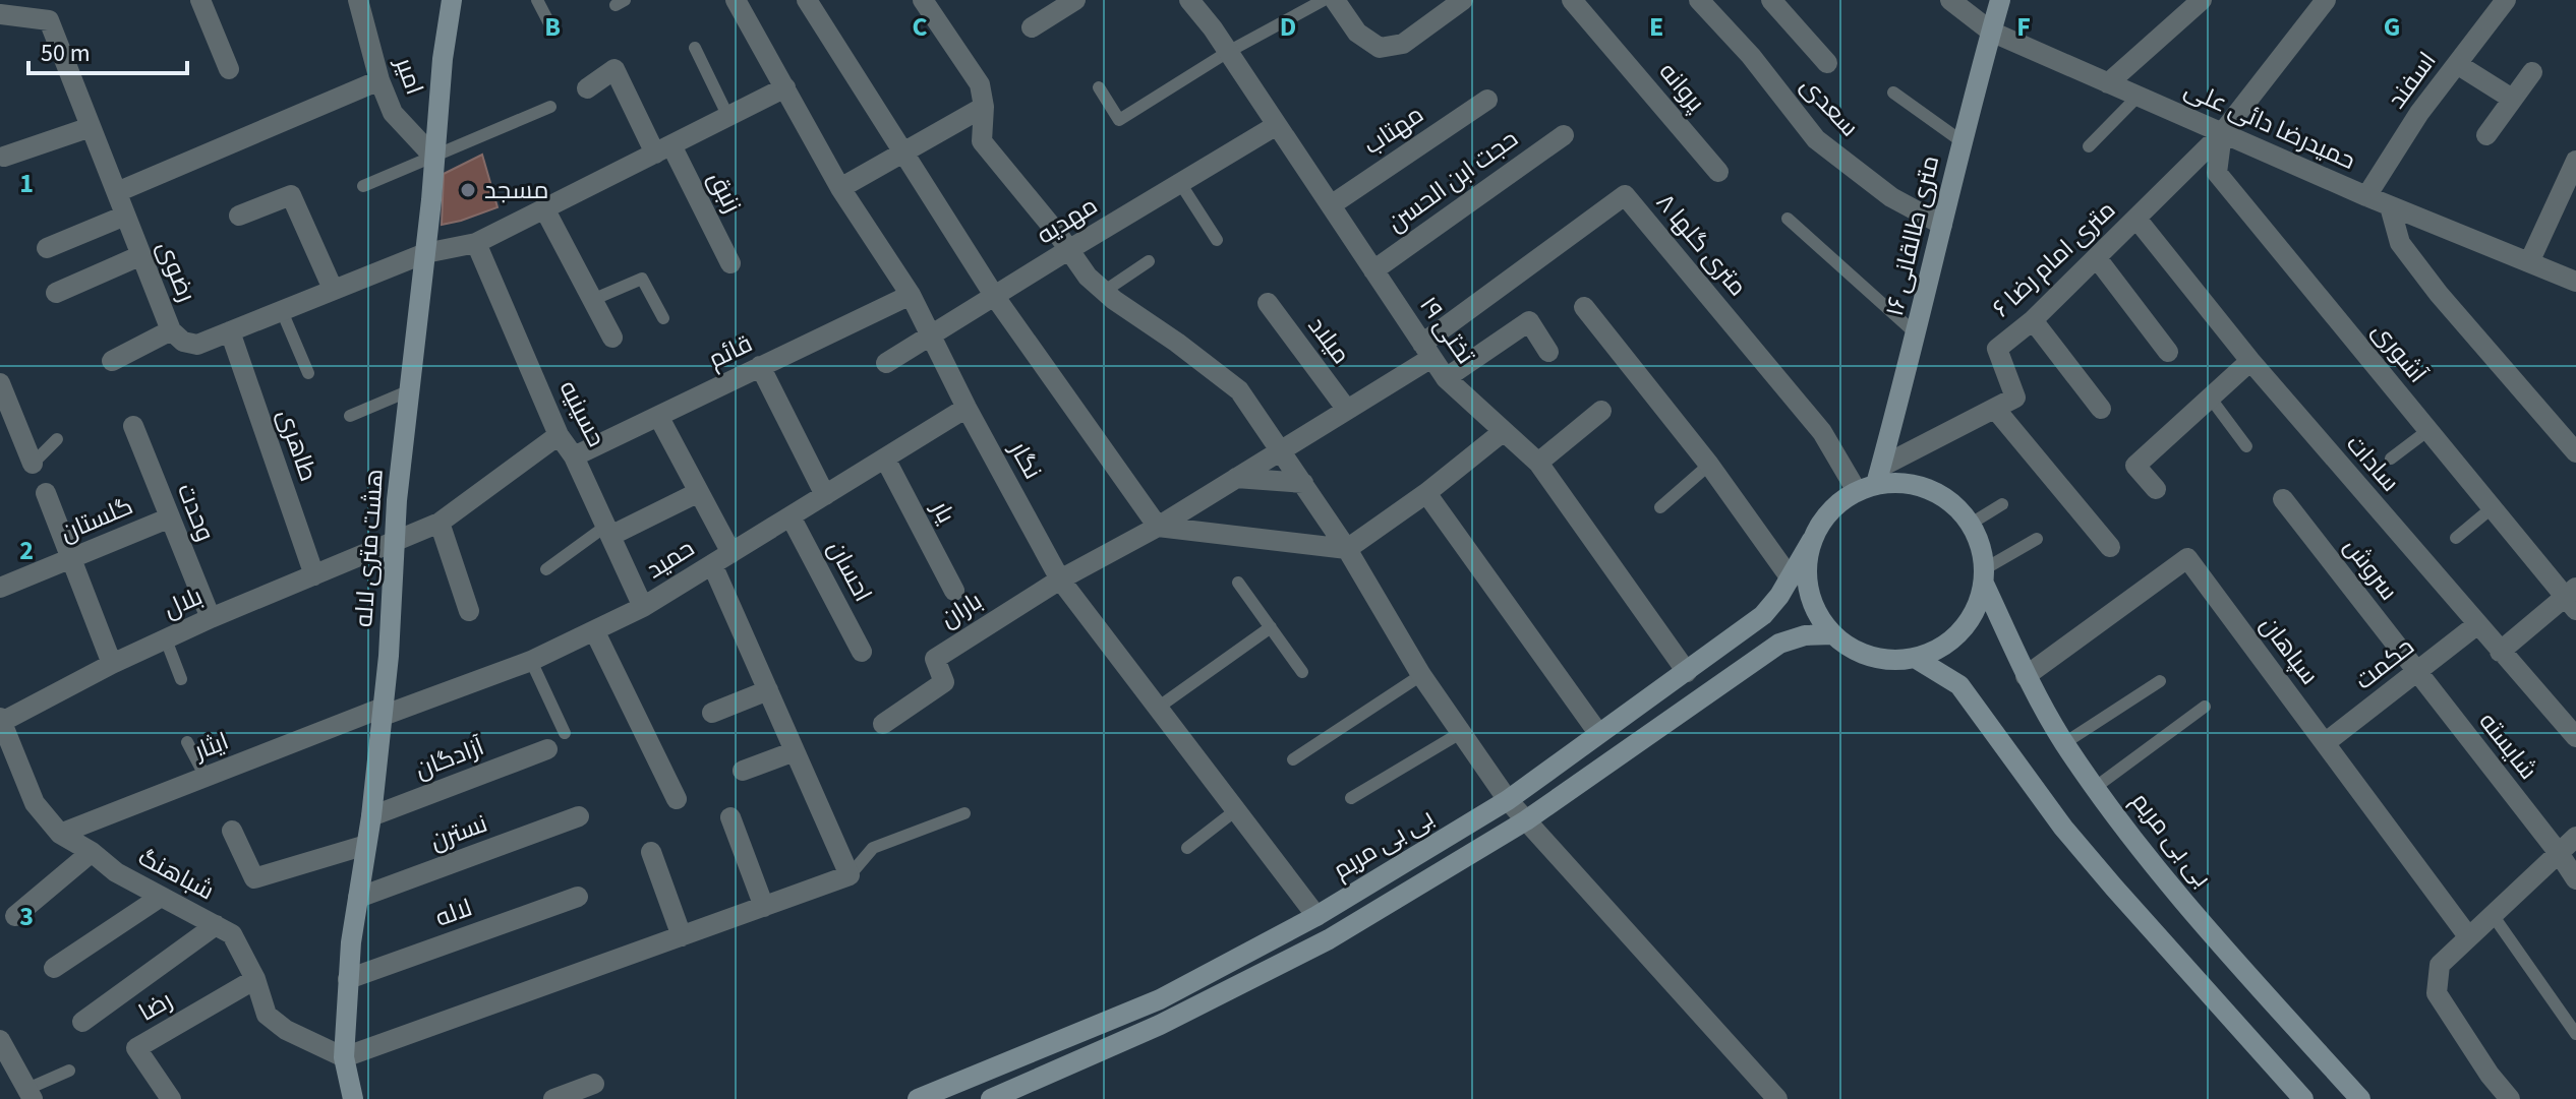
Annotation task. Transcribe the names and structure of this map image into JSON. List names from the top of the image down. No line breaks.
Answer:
{"streets":{"street":["امیر","اسفند","پروانه","سعدی","حمیدرضا دائی علی","مهتاب","حجت ابن الحسن","زنبق","مهدیه","۱۶ متری طالقانی","۸ متری گلها","۶ متری امام رضا","رضوی","تختی ۱۹","میلاد","قائم","آشوری","حسینیه","طاهری","نگار","سادات","وحدت","یار","گلستان","هشت متری لاله","حمید","سروش","احسان","بلال","باران","سپاهان","حکمت","ایثار","شایسته","آزادگان","نسترن","بی بی مریم","شباهنگ","لاله","رضا"]},"crossings":[["امیر","هشت متری لاله"],["اسفند","حمیدرضا دائی علی"],["سعدی","۱۶ متری طالقانی"],["حمیدرضا دائی علی","۱۶ متری طالقانی"],["حمیدرضا دائی علی","۶ متری امام رضا"],["حمیدرضا دائی علی","آشوری"],["مهتاب","تختی ۱۹"],["حجت ابن الحسن","تختی ۱۹"],["زنبق","رضوی"],["مهدیه","تختی ۱۹"],["مهدیه","نگار"],["۱۶ متری طالقانی","۸ متری گلها"],["۱۶ متری طالقانی","بی بی مریم"],["۸ متری گلها","تختی ۱۹"],["۸ متری گلها","بی بی مریم"],["۶ متری امام رضا","آشوری"],["۶ متری امام رضا","سادات"],["رضوی","حسینیه"],["رضوی","طاهری"],["رضوی","نگار"],["رضوی","هشت متری لاله"],["تختی ۱۹","بی بی مریم"],["قائم","حسینیه"],["قائم","نگار"],["حسینیه","حمید"],["حسینیه","بلال"],["طاهری","بلال"],["نگار","حمید"],["نگار","باران"],["نگار","بی بی مریم"],["سادات","حکمت"],["وحدت","گلستان"],["وحدت","بلال"],["یار","حمید"],["هشت متری لاله","حمید"],["هشت متری لاله","بلال"],["هشت متری لاله","ایثار"],["هشت متری لاله","آزادگان"],["هشت متری لاله","نسترن"],["هشت متری لاله","شباهنگ"],["هشت متری لاله","لاله"],["حمید","احسان"],["حمید","ایثار"],["سروش","حکمت"],["سروش","شایسته"],["بلال","شباهنگ"],["سپاهان","حکمت"],["سپاهان","بی بی مریم"],["حکمت","شایسته"],["ایثار","شباهنگ"],["شباهنگ","رضا"]],"places":["مسجد"],"scale_bar":"50 m","grid":{"columns":["B","C","D","E","F","G"],"rows":["1","2","3"]}}
